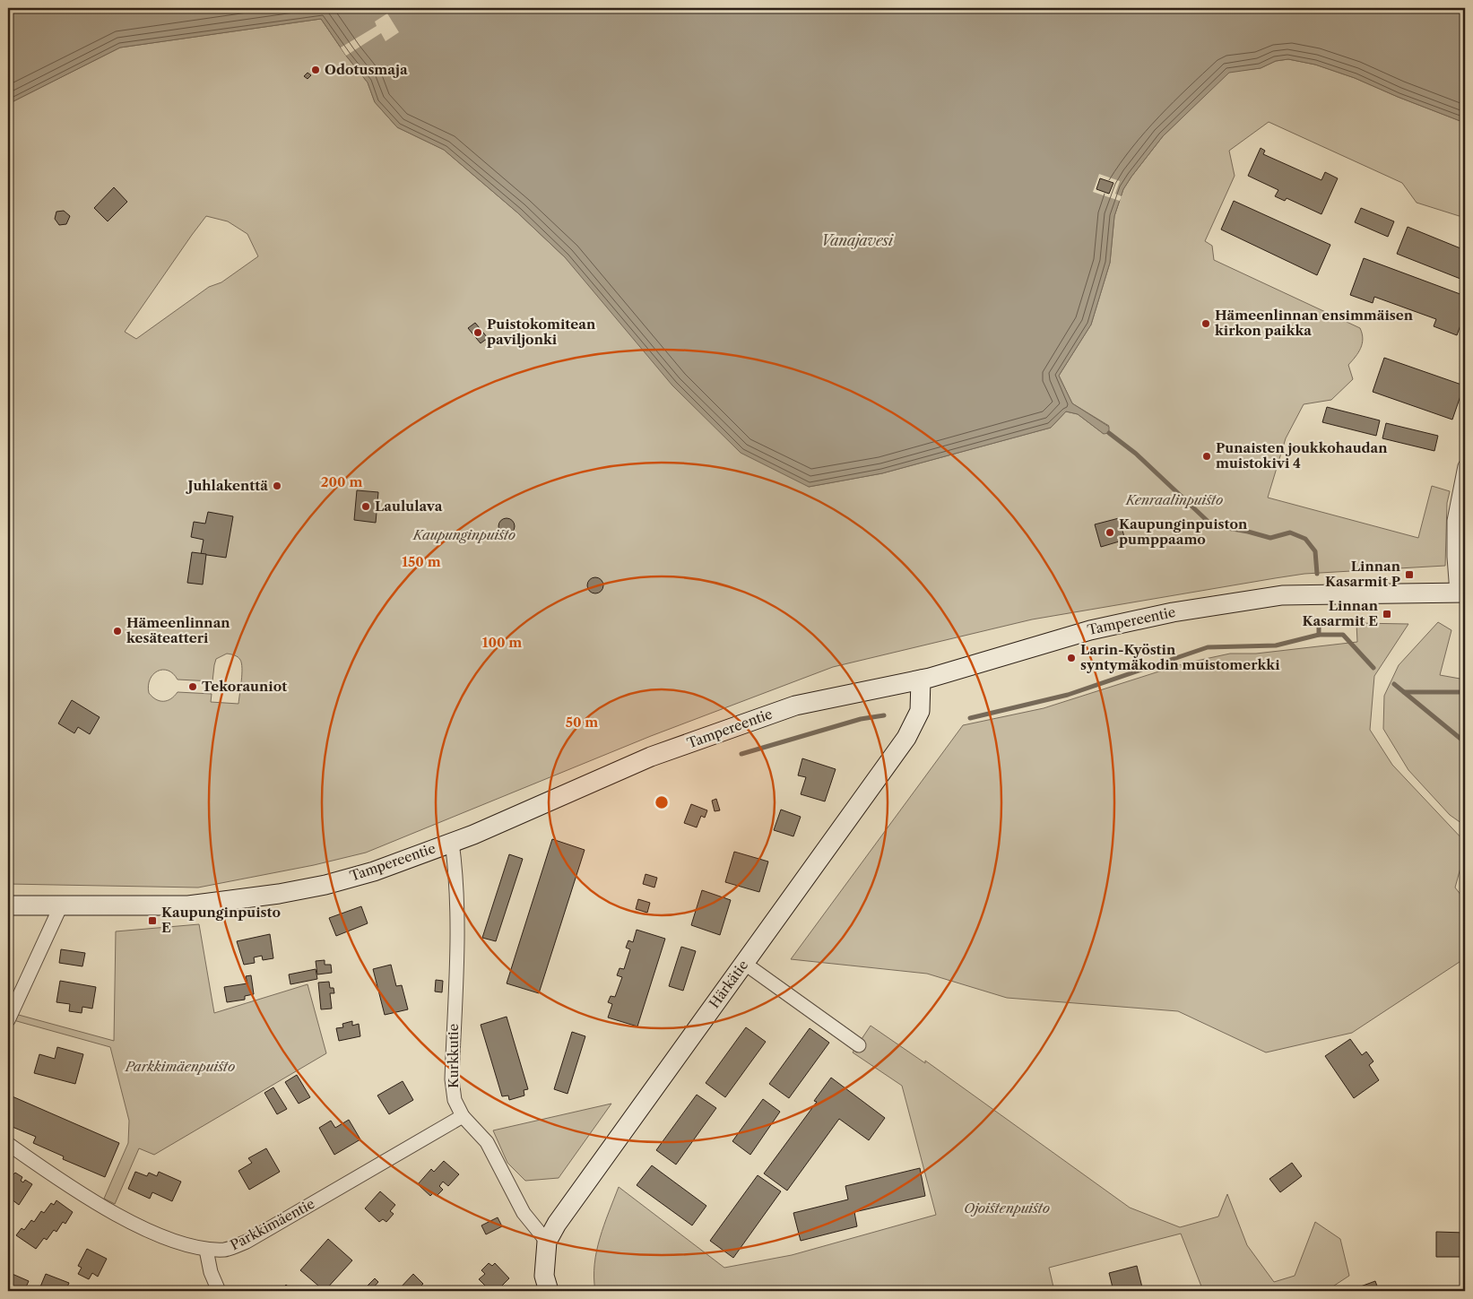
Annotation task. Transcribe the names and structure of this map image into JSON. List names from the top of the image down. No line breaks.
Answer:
{"streets":{"main road":["Tampereentie","Härkätie"],"street":["Kurkkutie","Parkkimäentie"]},"crossings":[["Tampereentie","Härkätie"],["Tampereentie","Kurkkutie"],["Härkätie","Kurkkutie"],["Kurkkutie","Parkkimäentie"]],"water":["Vanajavesi"],"parks":["Kenraalinpuisto","Kaupunginpuisto","Parkkimäenpuisto","Ojoistenpuisto"],"places":{"other":["Odotusmaja","Hämeenlinnan ensimmäisen kirkon paikka","Puistokomitean paviljonki","Punaisten joukkohaudan muistokivi 4","Juhlakenttä","Laululava","Kaupunginpuiston pumppaamo","Hämeenlinnan kesäteatteri","Larin-Kyöstin syntymäkodin muistomerkki","Tekorauniot"],"transit":["Linnan Kasarmit P","Linnan Kasarmit E","Kaupunginpuisto E"]},"rings":["200 m","150 m","100 m","50 m"]}
